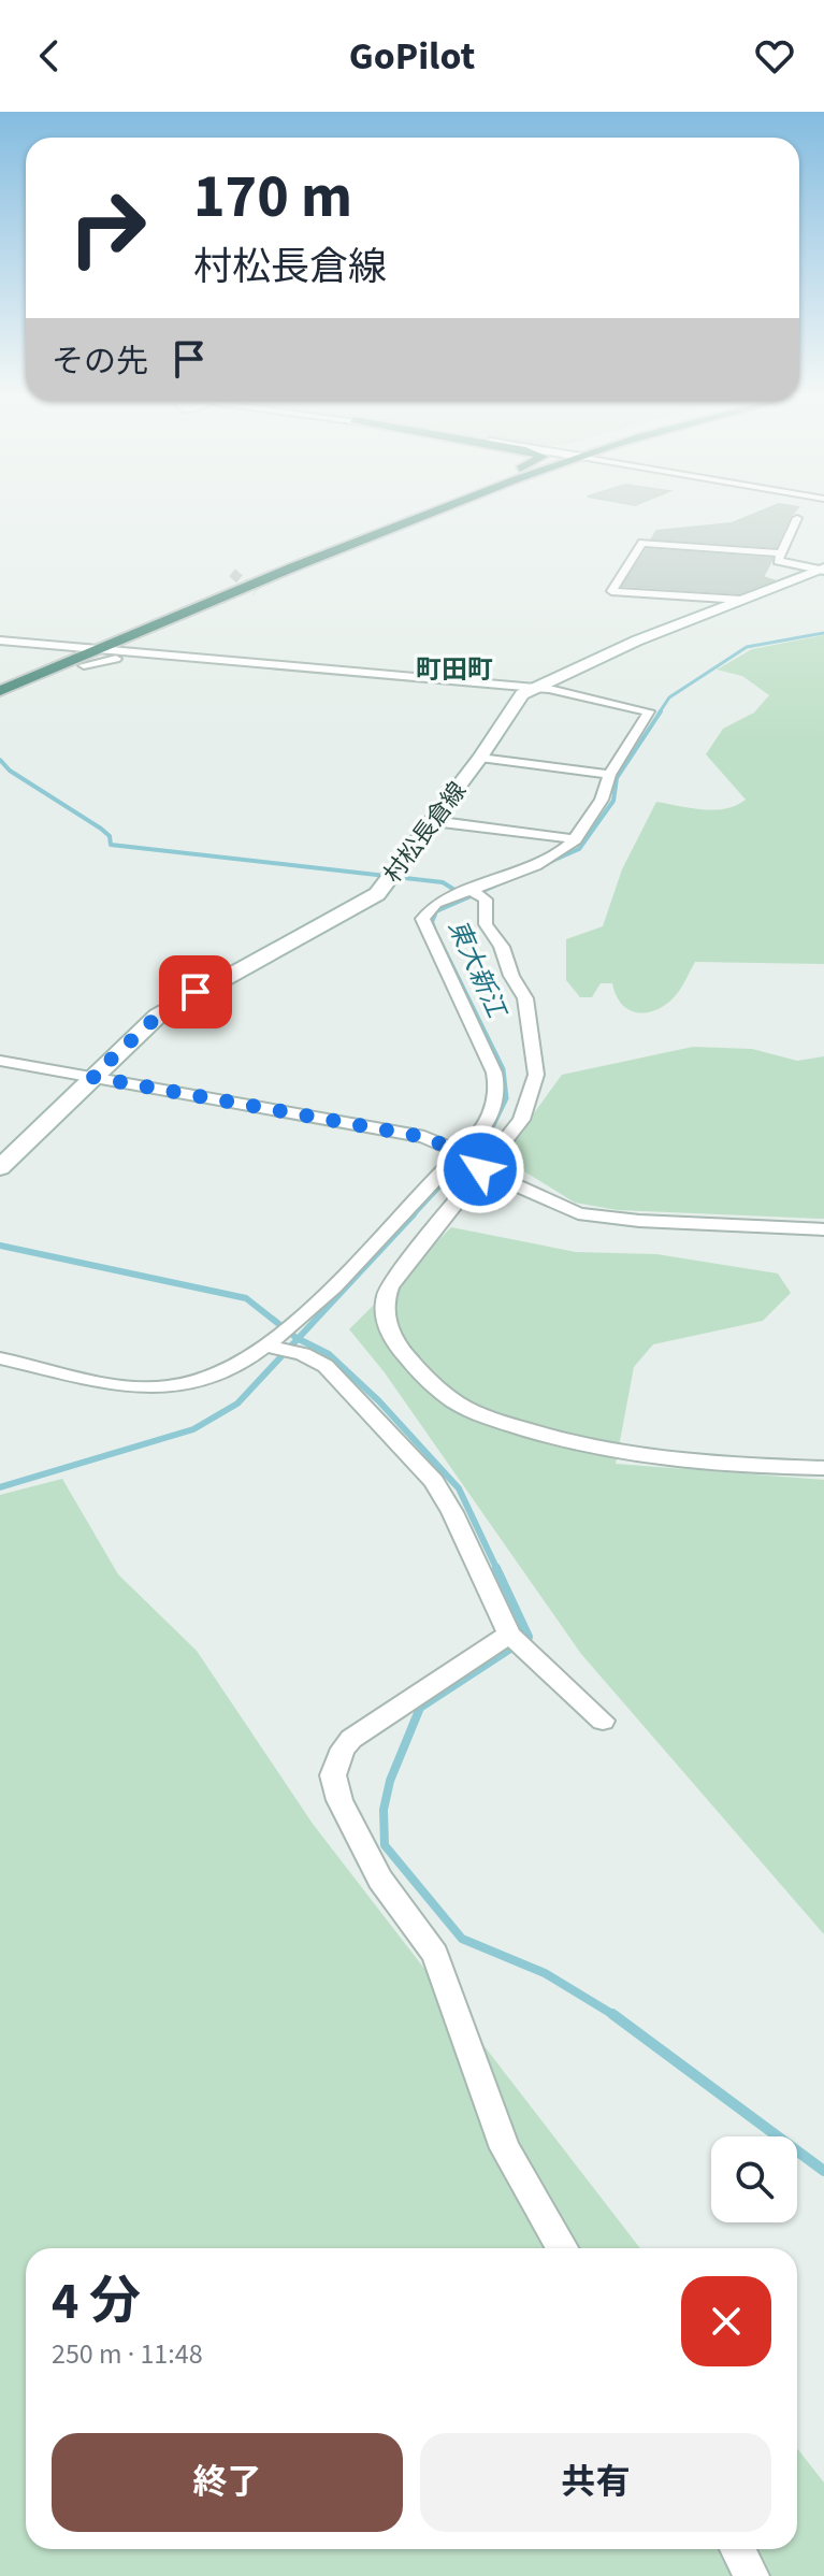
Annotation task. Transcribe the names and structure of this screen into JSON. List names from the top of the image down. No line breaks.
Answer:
{"streets":{"main road":["村松長倉線"]},"districts":["町田町"],"water":["東大新江"],"page":{"header":"GoPilot","turn":["170 m","村松長倉線"],"then":"その先","heading":["4 分","250 m · 11:48"],"buttons":["終了","共有"]}}
